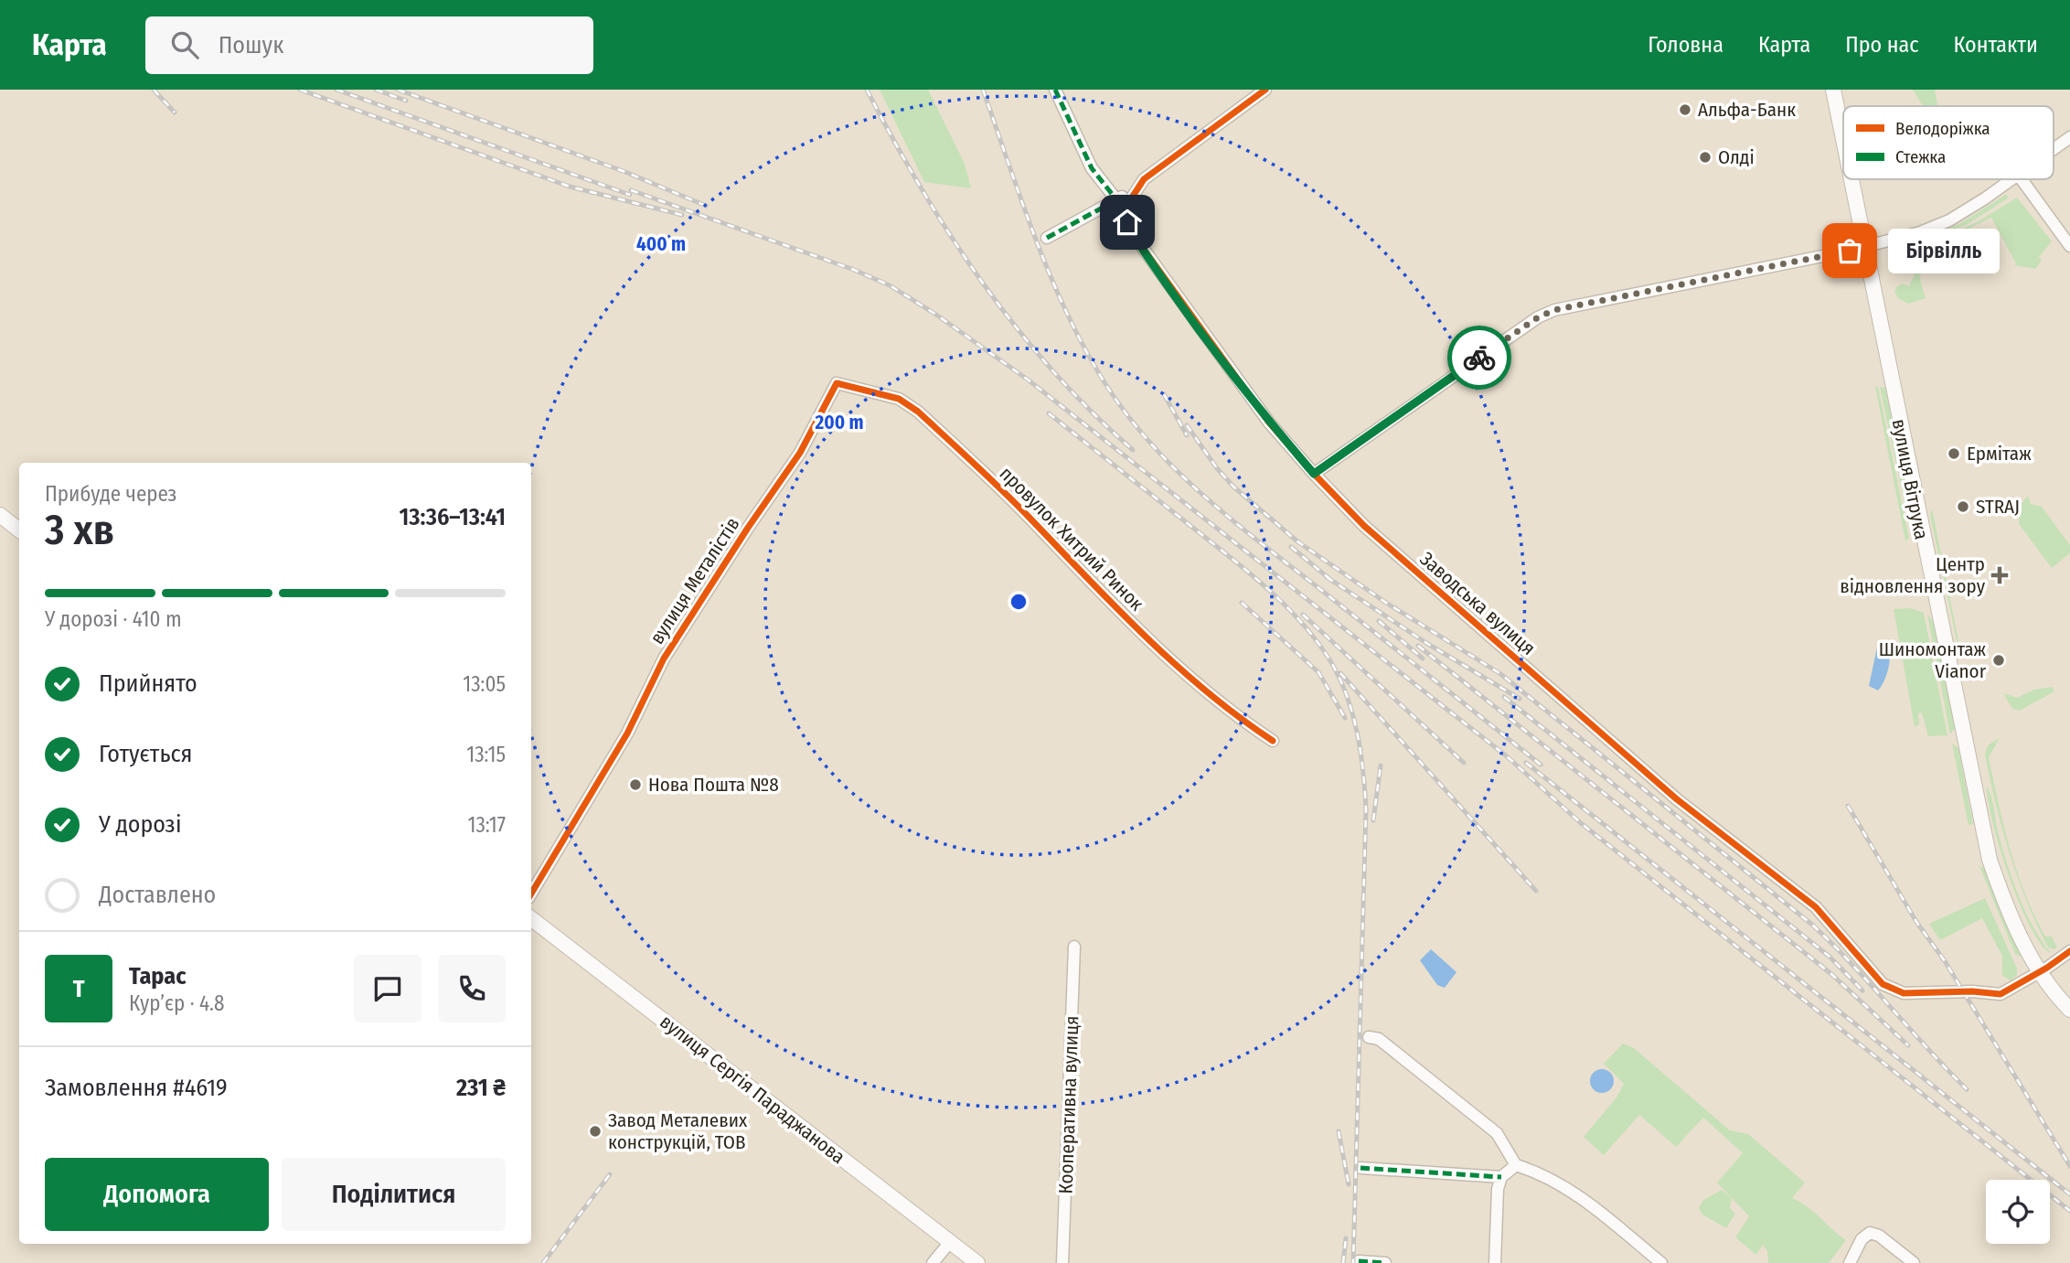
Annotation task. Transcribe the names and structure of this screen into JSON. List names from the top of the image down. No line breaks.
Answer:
{"streets":{"main road":["вулиця Вітрука","вулиця Сергія Параджанова"],"street":["провулок Хитрий Ринок","вулиця Металістів","Заводська вулиця","Кооперативна вулиця"]},"crossings":[["вулиця Вітрука","Заводська вулиця"],["провулок Хитрий Ринок","вулиця Металістів"]],"places":{"other":["Альфа-Банк","Олді","Бірвілль","Ермітаж","STRAJ","Шиномонтаж Vianor","Нова Пошта №8","Завод Металевих конструкцій, ТОВ"],"health":["Центр відновлення зору"]},"legend":["Велодоріжка","Стежка"],"page":{"header":"Карта","search":"Пошук","nav":["Головна","Карта","Про нас","Контакти"],"bubble":"Бірвілль","heading":["3 хв","Прибуде через","13:36–13:41"],"panel":["Тарас","Кур’єр · 4.8","Замовлення #4619","231 ₴"],"bar":"У дорозі · 410 m","list":[["Прийнято","13:05"],["Готується","13:15"],["У дорозі","13:17"],"Доставлено"],"round":"Т","buttons":["Допомога","Поділитися"]},"rings":["400 m","200 m"]}
